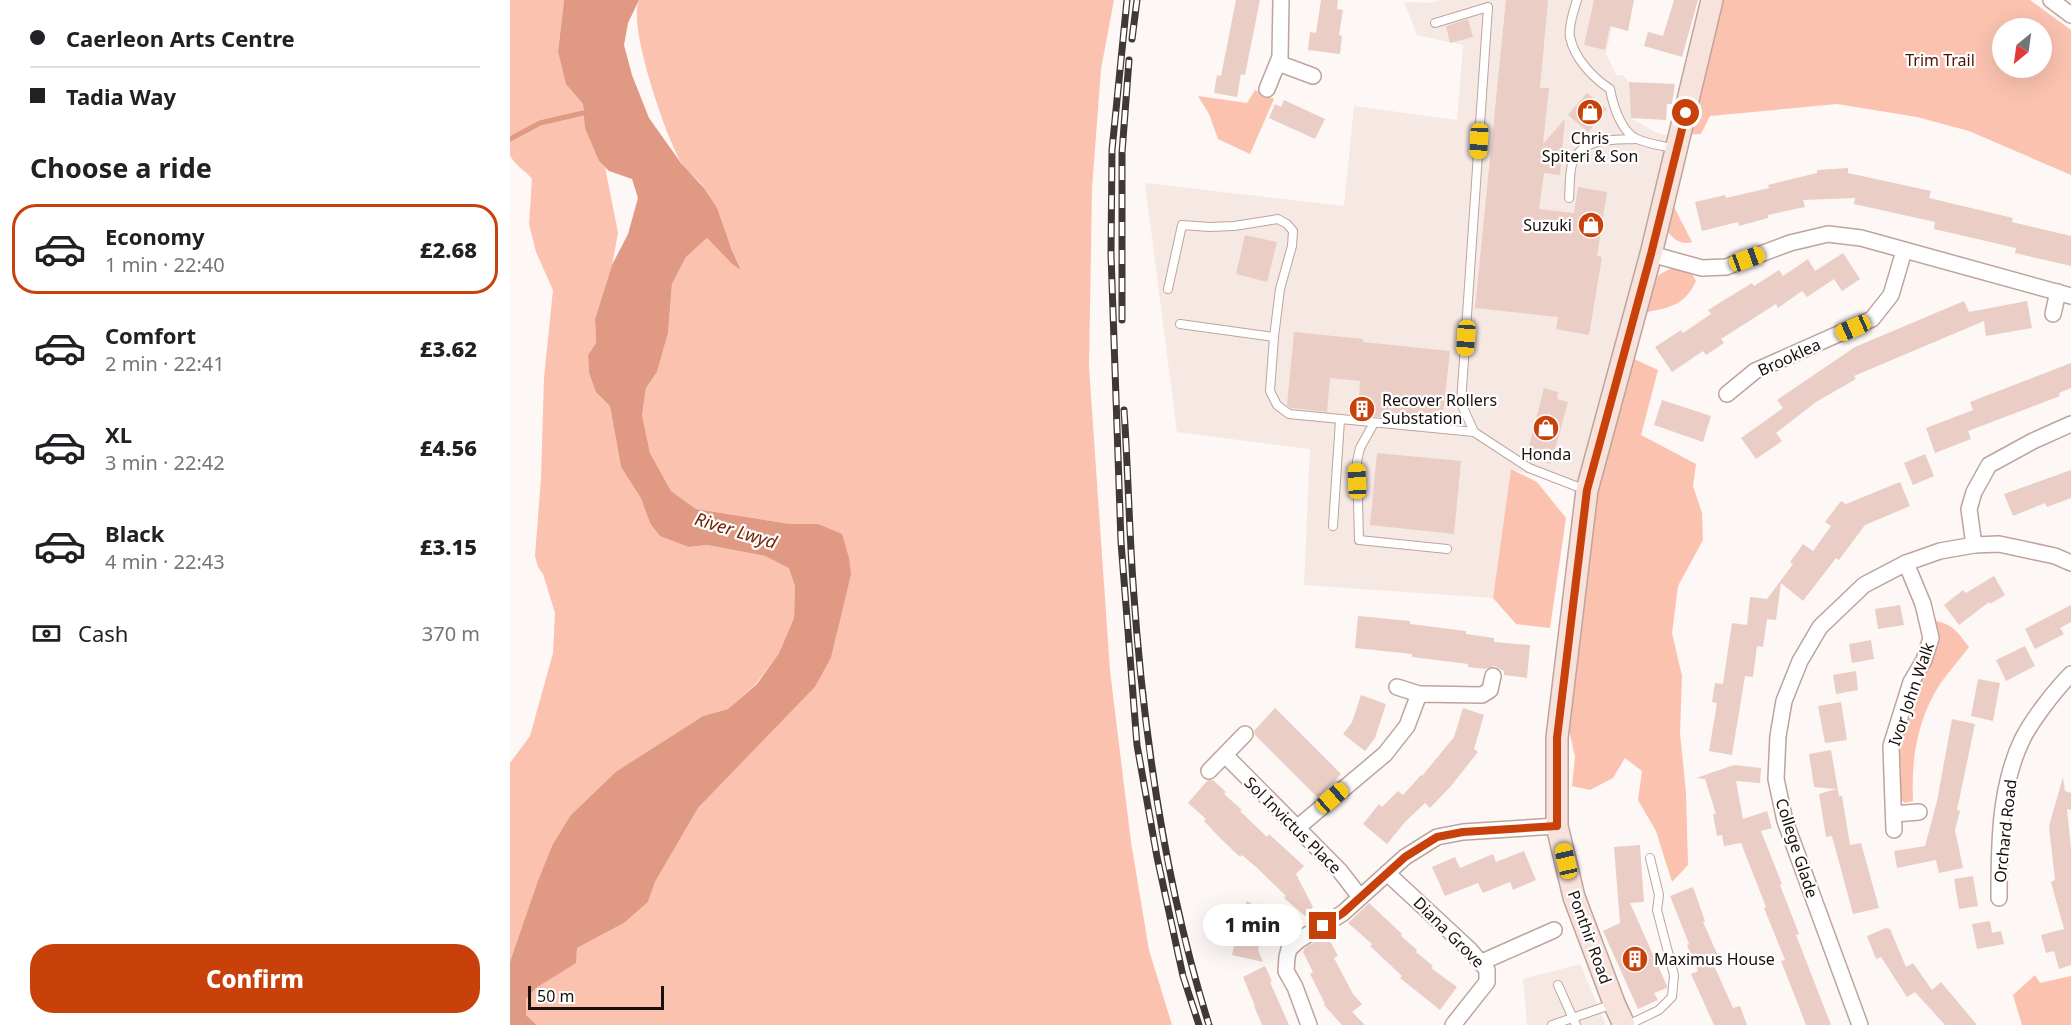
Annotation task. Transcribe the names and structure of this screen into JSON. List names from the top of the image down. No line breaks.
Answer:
{"streets":{"main road":["Ponthir Road"],"street":["Brooklea","Ivor John Walk","Sol Invictus Place","Orchard Road","College Glade","Diana Grove"]},"crossings":[["Ivor John Walk","College Glade"]],"water":["River Lwyd"],"parks":["Trim Trail"],"places":{"shop":["Chris Spiteri & Son","Suzuki","Honda"],"building":["Recover Rollers Substation","Maximus House"]},"scale_bar":"50 m","north":"bottom left","page":{"banner":["Caerleon Arts Centre","Tadia Way"],"heading":"Choose a ride","list":[{"name":"Economy","note":"1 min · 22:40","value":"£2.68"},{"name":"Comfort","note":"2 min · 22:41","value":"£3.62"},{"name":"XL","note":"3 min · 22:42","value":"£4.56"},{"name":"Black","note":"4 min · 22:43","value":"£3.15"}],"pay":["Cash","370 m"],"bubble":"1 min","buttons":"Confirm","scale":"50 m"}}
